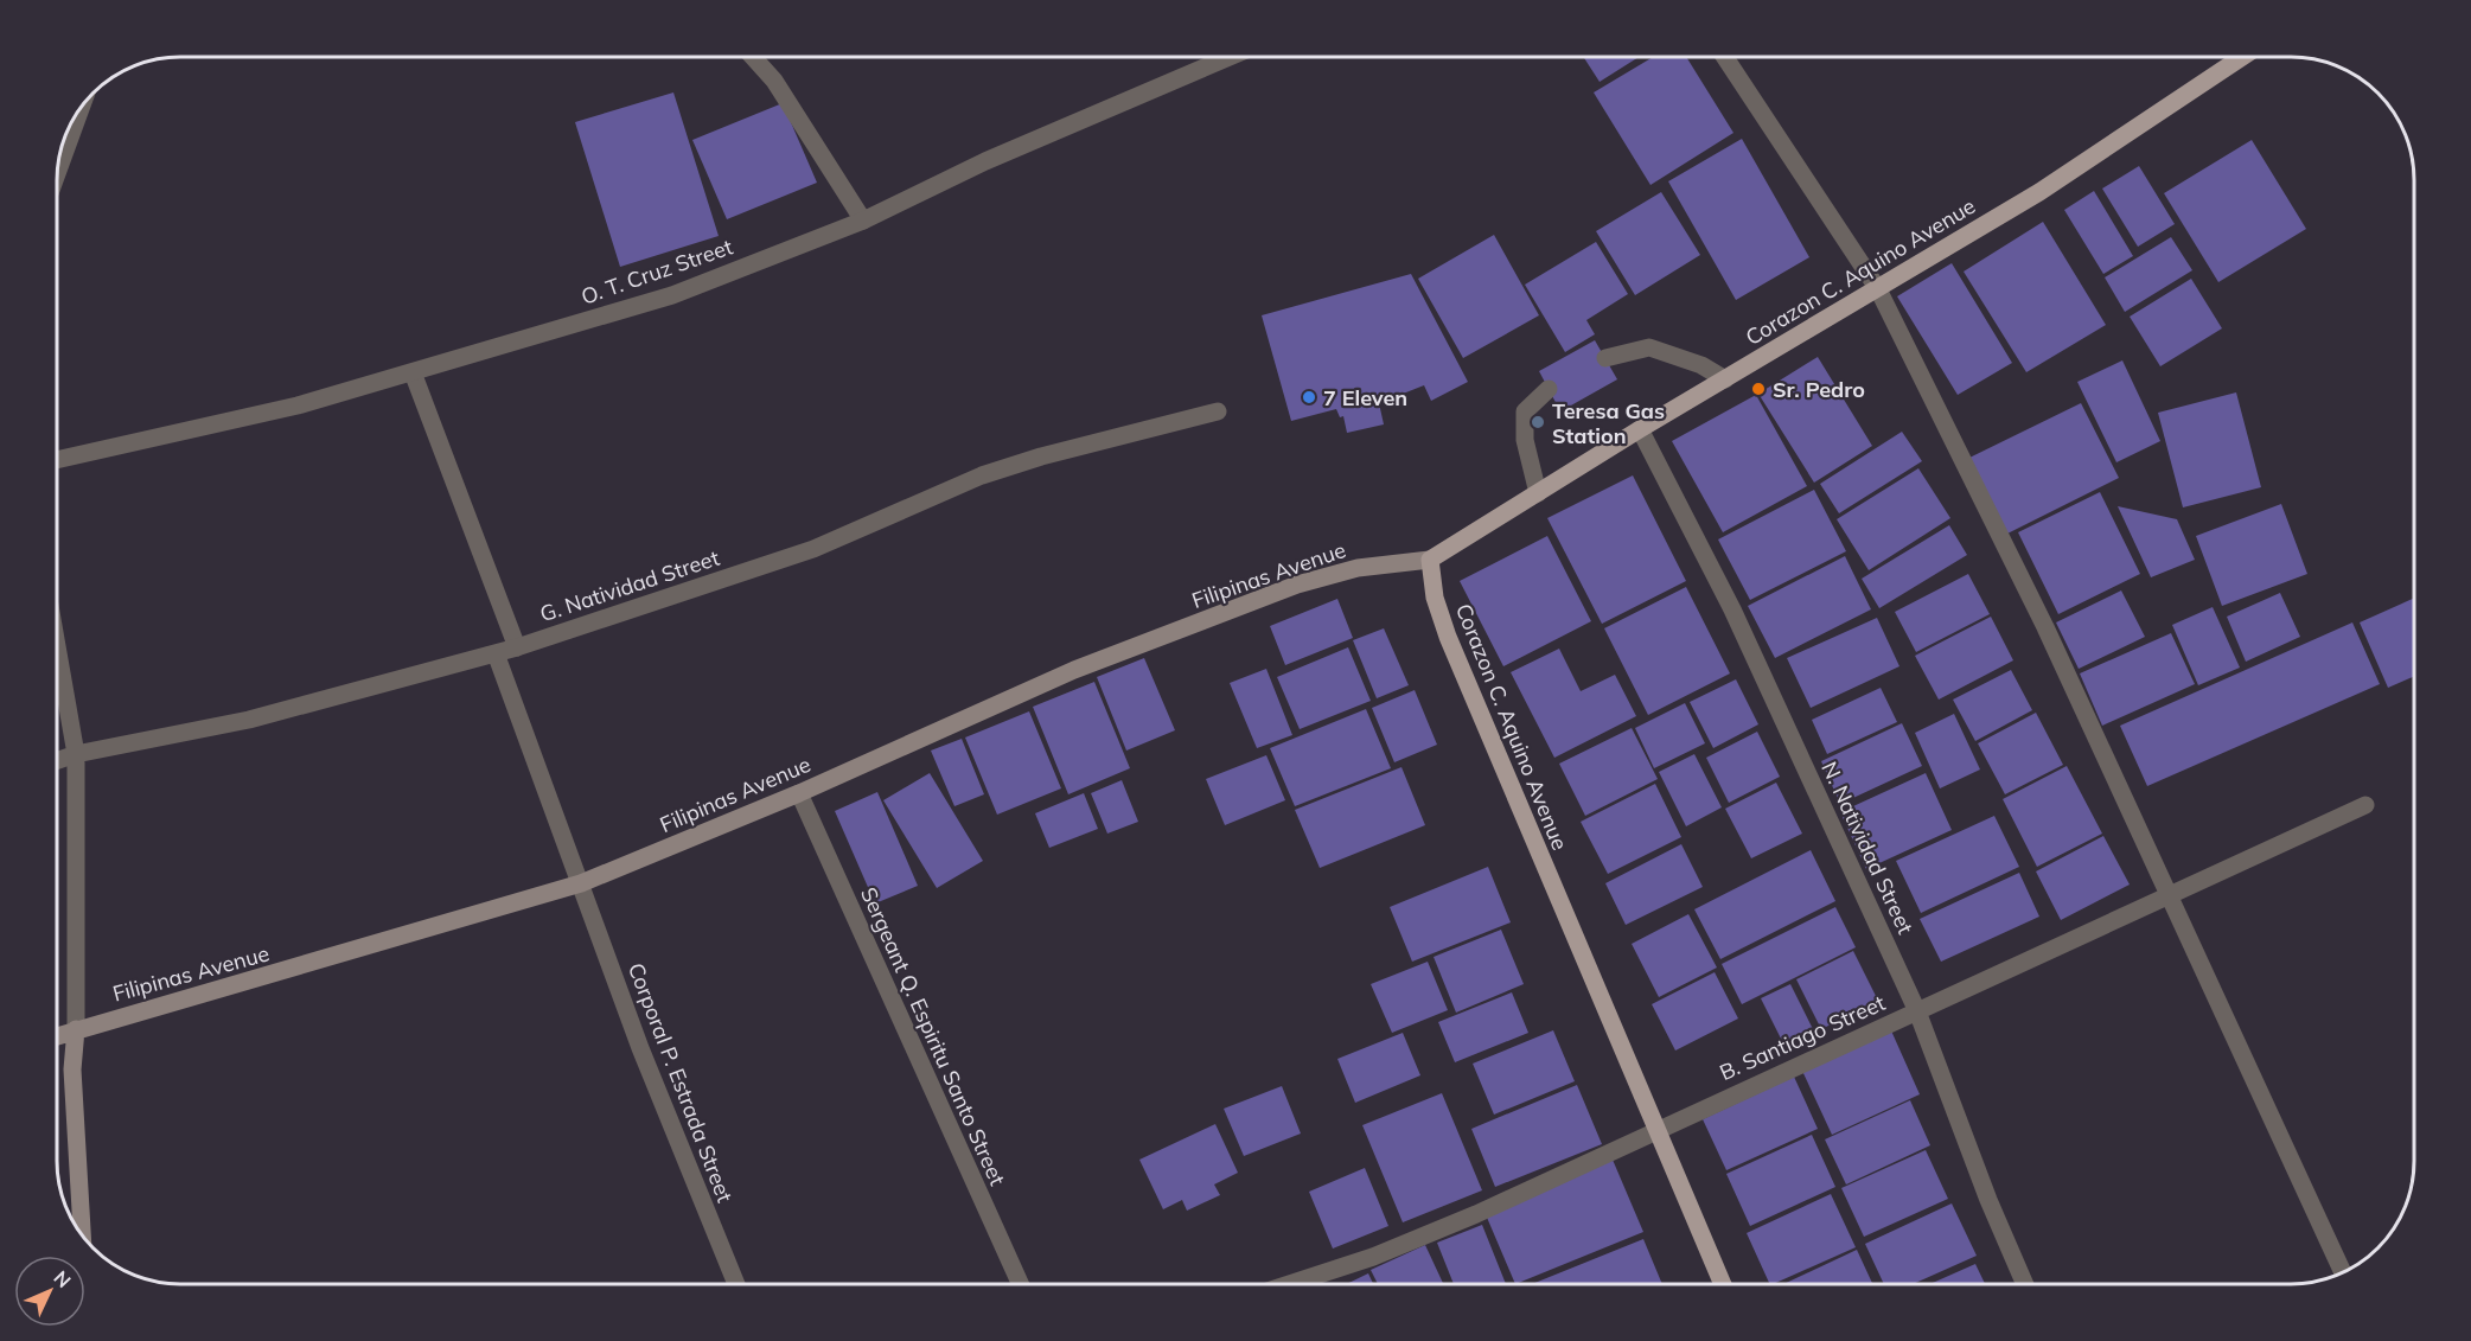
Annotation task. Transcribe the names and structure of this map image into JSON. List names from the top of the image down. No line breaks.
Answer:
{"streets":{"main road":["Corazon C. Aquino Avenue"],"street":["O. T. Cruz Street","Filipinas Avenue","G. Natividad Street","N. Natividad Street","Sergeant Q. Espiritu Santo Street","B. Santiago Street","Corporal P. Estrada Street"]},"crossings":[["Corazon C. Aquino Avenue","Filipinas Avenue"],["Corazon C. Aquino Avenue","N. Natividad Street"],["Corazon C. Aquino Avenue","B. Santiago Street"],["Filipinas Avenue","Sergeant Q. Espiritu Santo Street"],["Filipinas Avenue","Corporal P. Estrada Street"],["G. Natividad Street","Corporal P. Estrada Street"],["N. Natividad Street","B. Santiago Street"]],"places":["Sr. Pedro","7 Eleven","Teresa Gas Station"],"north":"top right"}
